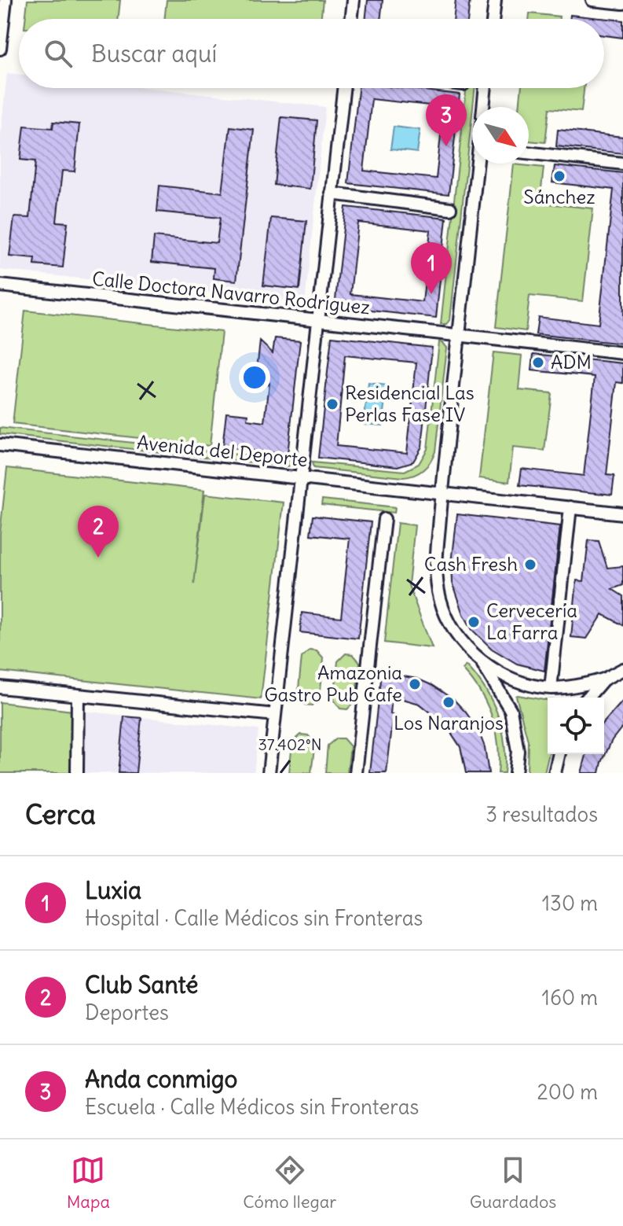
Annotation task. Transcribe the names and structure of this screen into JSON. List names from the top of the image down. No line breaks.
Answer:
{"streets":{"street":["Calle Doctora Navarro Rodríguez","Avenida del Deporte"]},"places":["Sánchez","ADM","Residencial Las Perlas Fase IV","Cash Fresh","Cervecería La Farra","Amazonia Gastro Pub Cafe","Los Naranjos"],"north":"bottom right","page":{"search":"Buscar aquí","pins":["3","1","2"],"heading":["Cerca","3 resultados"],"list":[{"mark":"1","name":"Luxia","note":"Hospital · Calle Médicos sin Fronteras","value":"130 m"},{"mark":"2","name":"Club Santé","note":"Deportes","value":"160 m"},{"mark":"3","name":"Anda conmigo","note":"Escuela · Calle Médicos sin Fronteras","value":"200 m"}],"nav":["Mapa","Cómo llegar","Guardados"]},"coordinates":["37.402°N"]}
